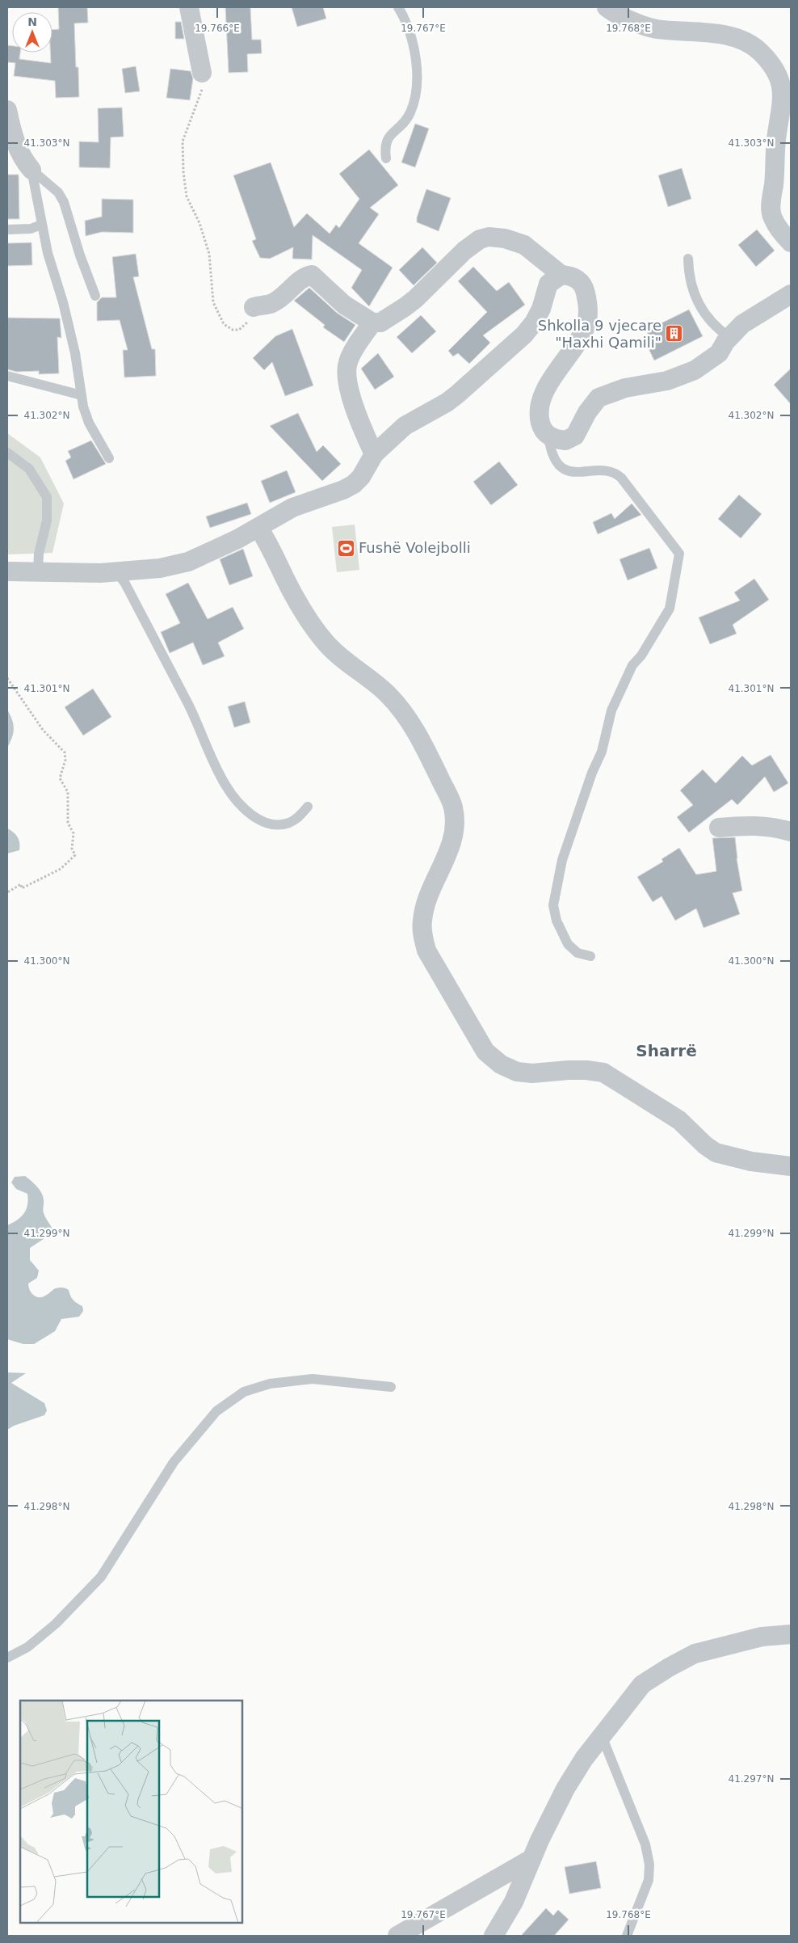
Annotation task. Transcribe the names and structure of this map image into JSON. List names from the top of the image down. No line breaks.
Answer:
{"districts":["Sharrë"],"places":{"building":["Shkolla 9 vjecare \"Haxhi Qamili\""],"sports":["Fushë Volejbolli"]},"north":"top","coordinates":["19.766°E","19.767°E","19.768°E","41.303°N","41.302°N","41.301°N","41.300°N","41.299°N","41.298°N","41.297°N"]}
